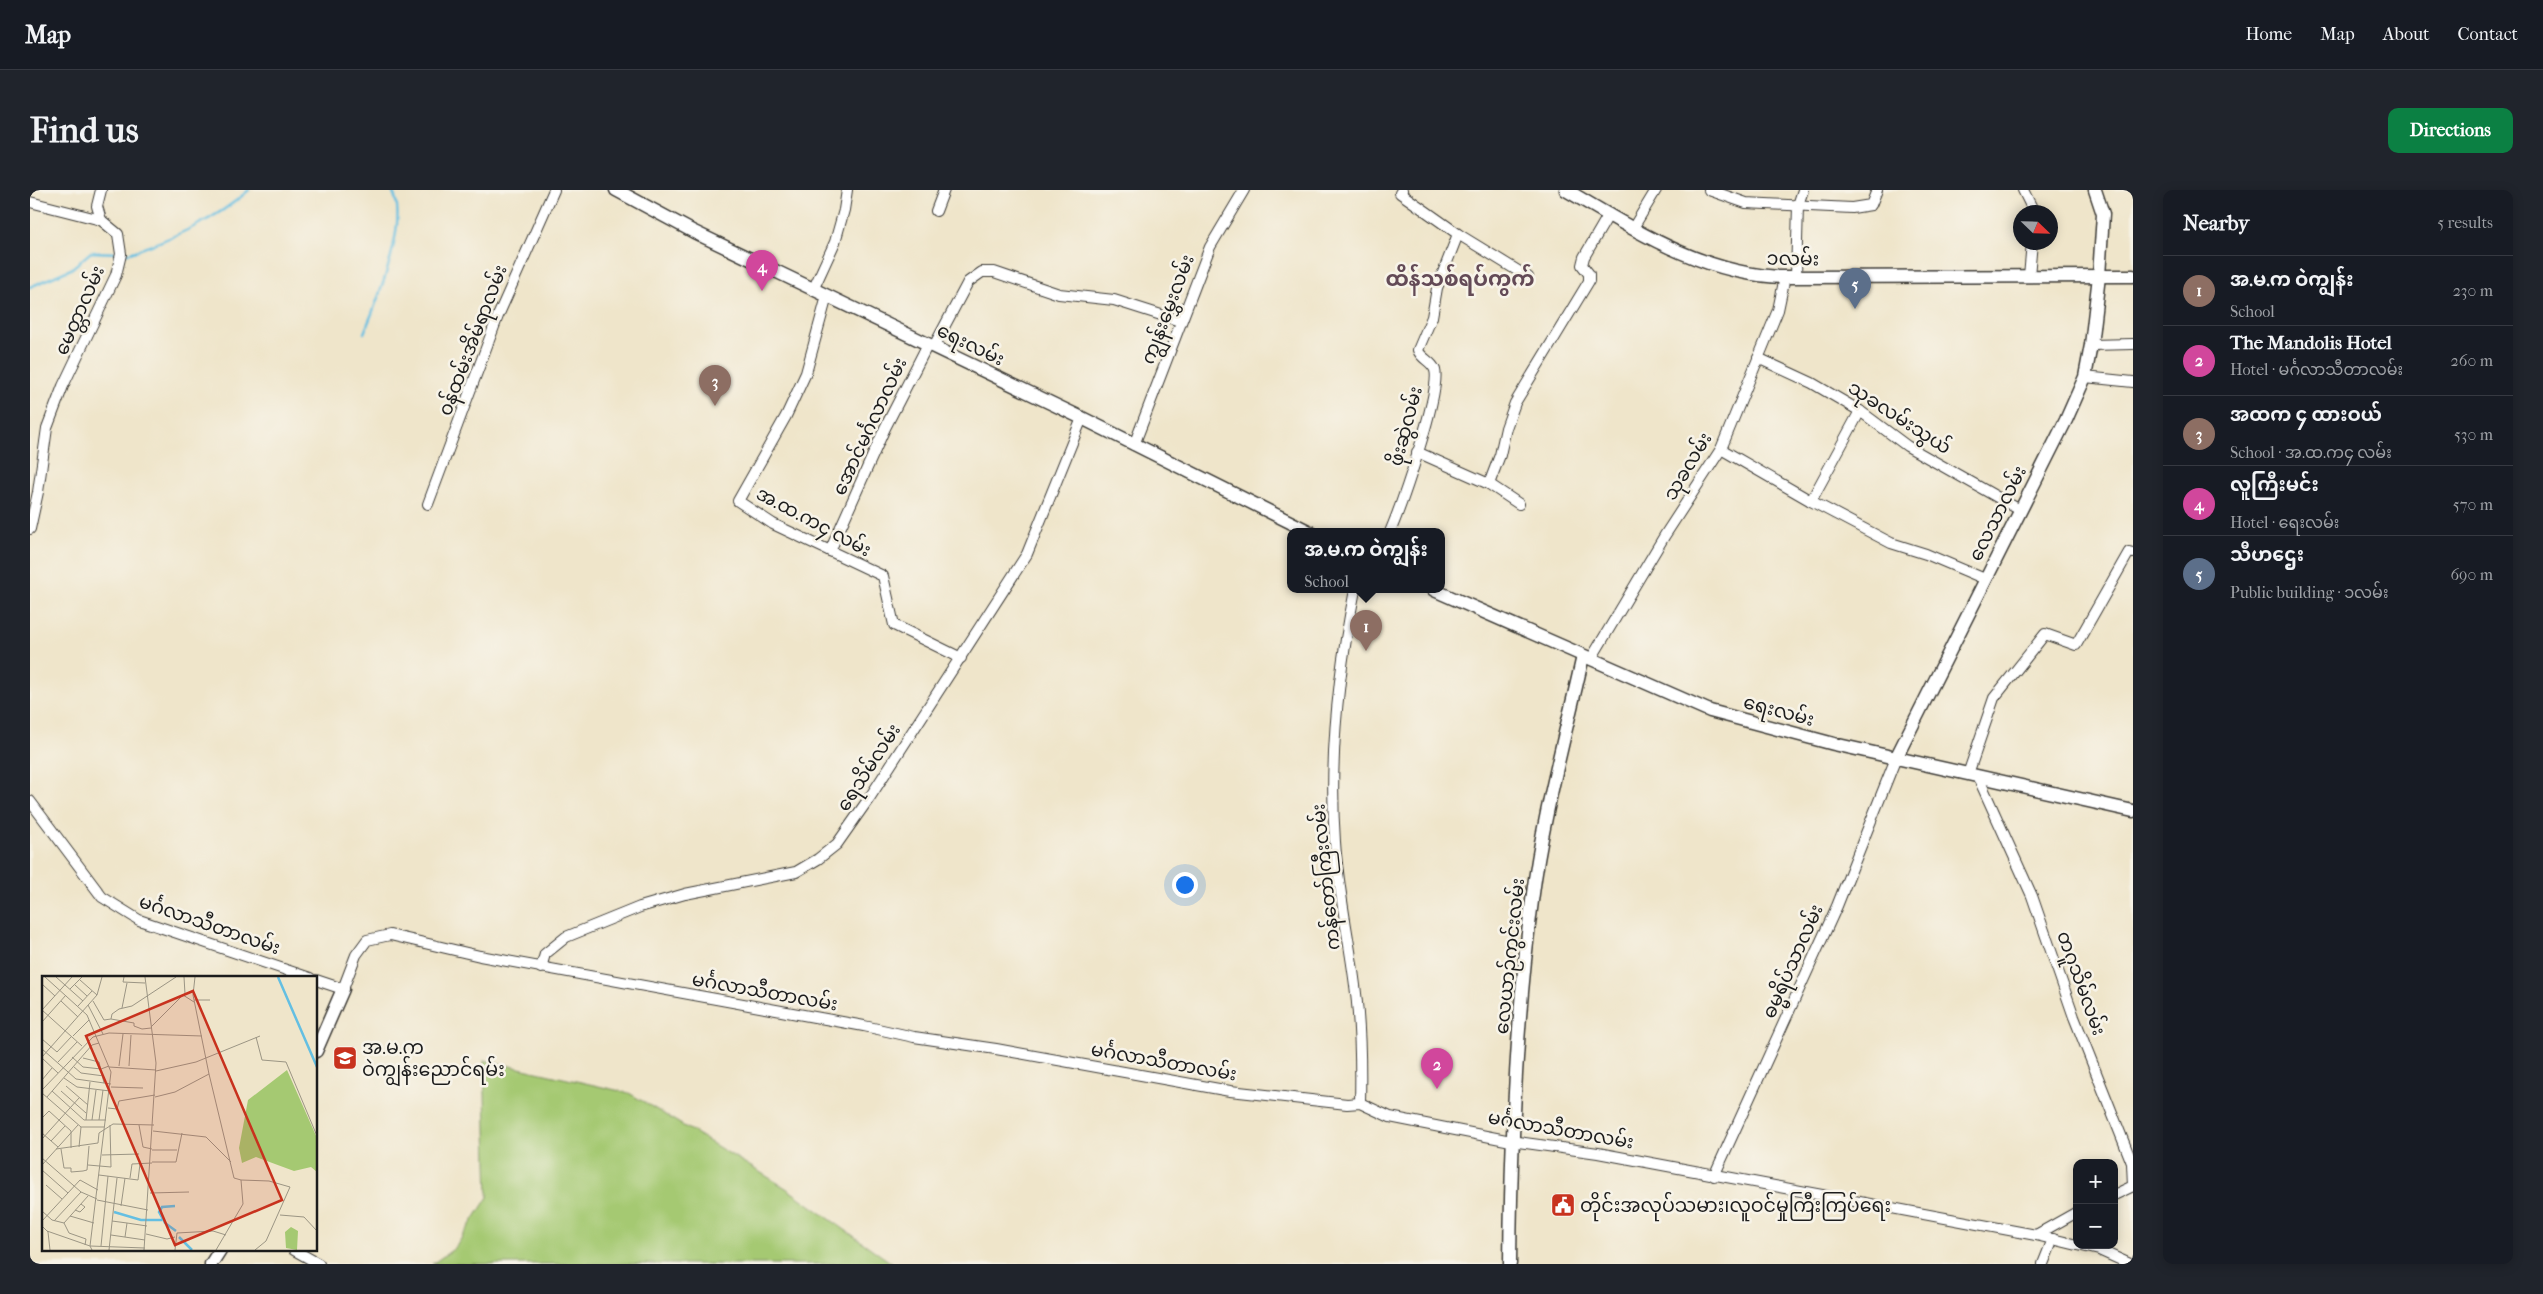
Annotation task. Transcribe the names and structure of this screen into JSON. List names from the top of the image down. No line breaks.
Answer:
{"streets":{"street":["၁လမ်း","ကျွန်းမွှေးလမ်း","မေတ္တာလမ်း","၀န်ထမ်းအိမ်ရာလမ်း","ရေးလမ်း","သုခလမ်းသွယ်","အောင်မင်္ဂလာလမ်း","ဖိုးဆွဲလမ်း","သုခလမ်း","လေသာလမ်း","အ.ထ.က၄ လမ်း","ရေသိမ်လမ်း","ကန်တော်ကြီးလမ်း","မင်္ဂလာသီတာလမ်း","လေယာဉ်ကွင်းလမ်း","ဓမ္မရိပ်သာလမ်း","တဂူသိမ်လမ်း"]},"crossings":[["၁လမ်း","သုခလမ်း"],["၁လမ်း","လေသာလမ်း"],["ကျွန်းမွှေးလမ်း","ရေးလမ်း"],["ကျွန်းမွှေးလမ်း","အောင်မင်္ဂလာလမ်း"],["ရေးလမ်း","အောင်မင်္ဂလာလမ်း"],["ရေးလမ်း","သုခလမ်း"],["ရေးလမ်း","လေသာလမ်း"],["ရေးလမ်း","အ.ထ.က၄ လမ်း"],["ရေးလမ်း","ရေသိမ်လမ်း"],["ရေးလမ်း","လေယာဉ်ကွင်းလမ်း"],["ရေးလမ်း","ဓမ္မရိပ်သာလမ်း"],["ရေးလမ်း","တဂူသိမ်လမ်း"],["သုခလမ်းသွယ်","သုခလမ်း"],["သုခလမ်းသွယ်","လေသာလမ်း"],["အောင်မင်္ဂလာလမ်း","အ.ထ.က၄ လမ်း"],["သုခလမ်း","လေယာဉ်ကွင်းလမ်း"],["လေသာလမ်း","ဓမ္မရိပ်သာလမ်း"],["အ.ထ.က၄ လမ်း","ရေသိမ်လမ်း"],["ရေသိမ်လမ်း","မင်္ဂလာသီတာလမ်း"],["ကန်တော်ကြီးလမ်း","မင်္ဂလာသီတာလမ်း"],["မင်္ဂလာသီတာလမ်း","လေယာဉ်ကွင်းလမ်း"],["မင်္ဂလာသီတာလမ်း","ဓမ္မရိပ်သာလမ်း"]],"districts":["ထိန်သစ်ရပ်ကွက်"],"places":{"school or university":["အ.မ.က ဝဲကျွန်းညောင်ရမ်း"],"public building":["တိုင်းအလုပ်သမား၊လူဝင်မှုကြီးကြပ်ရေး"]},"north":"bottom right","page":{"header":"Map","nav":["Home","Map","About","Contact"],"buttons":"Directions","title":"Find us","heading":["Nearby","5 results"],"pins":["4","5","3","1","2"],"list":[{"mark":"1","name":"အ.မ.က ဝဲကျွန်း","note":"School","value":"230 m"},{"mark":"2","name":"The Mandolis Hotel","note":"Hotel · မင်္ဂလာသီတာလမ်း","value":"260 m"},{"mark":"3","name":"အထက ၄ ထားဝယ်","note":"School · အ.ထ.က၄ လမ်း","value":"530 m"},{"mark":"4","name":"လူကြီးမင်း","note":"Hotel · ရေးလမ်း","value":"570 m"},{"mark":"5","name":"သီဟဌေး","note":"Public building · ၁လမ်း","value":"690 m"}],"popup":["အ.မ.က ဝဲကျွန်း","School"],"map_buttons":["+","−"]}}
